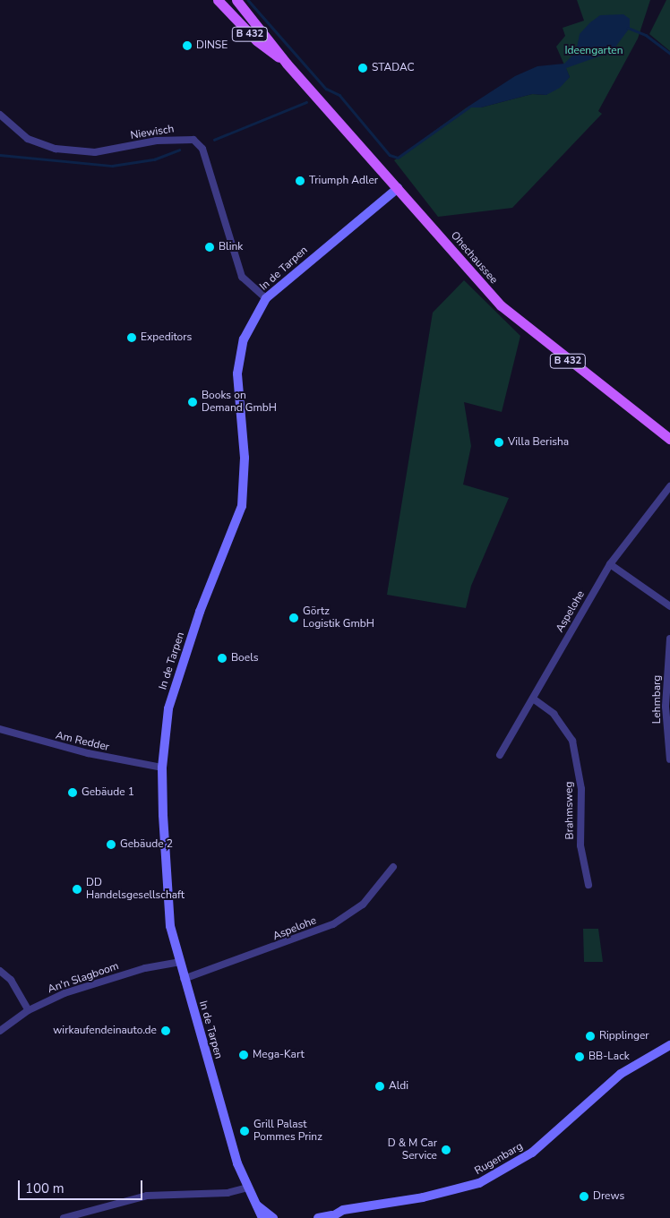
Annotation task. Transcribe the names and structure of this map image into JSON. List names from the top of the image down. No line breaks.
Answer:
{"streets":{"main road":["B 432","Ohechaussee"],"street":["Niewisch","In de Tarpen","Aspelohe","Lehmbarg","Am Redder","Brahmsweg","An'n Slagboom","Rugenbarg"]},"crossings":[["Niewisch","In de Tarpen"],["Ohechaussee","In de Tarpen"],["In de Tarpen","Aspelohe"],["In de Tarpen","Am Redder"],["In de Tarpen","An'n Slagboom"],["Aspelohe","Brahmsweg"]],"parks":["Ideengarten"],"places":["DINSE","STADAC","Triumph Adler","Blink","Expeditors","Books on Demand GmbH","Villa Berisha","Görtz Logistik GmbH","Boels","Gebäude 1","Gebäude 2","DD Handelsgesellschaft","wirkaufendeinauto.de","Ripplinger","Mega-Kart","BB-Lack","Aldi","Grill Palast Pommes Prinz","D & M Car Service","Drews"],"scale_bar":"100 m"}
